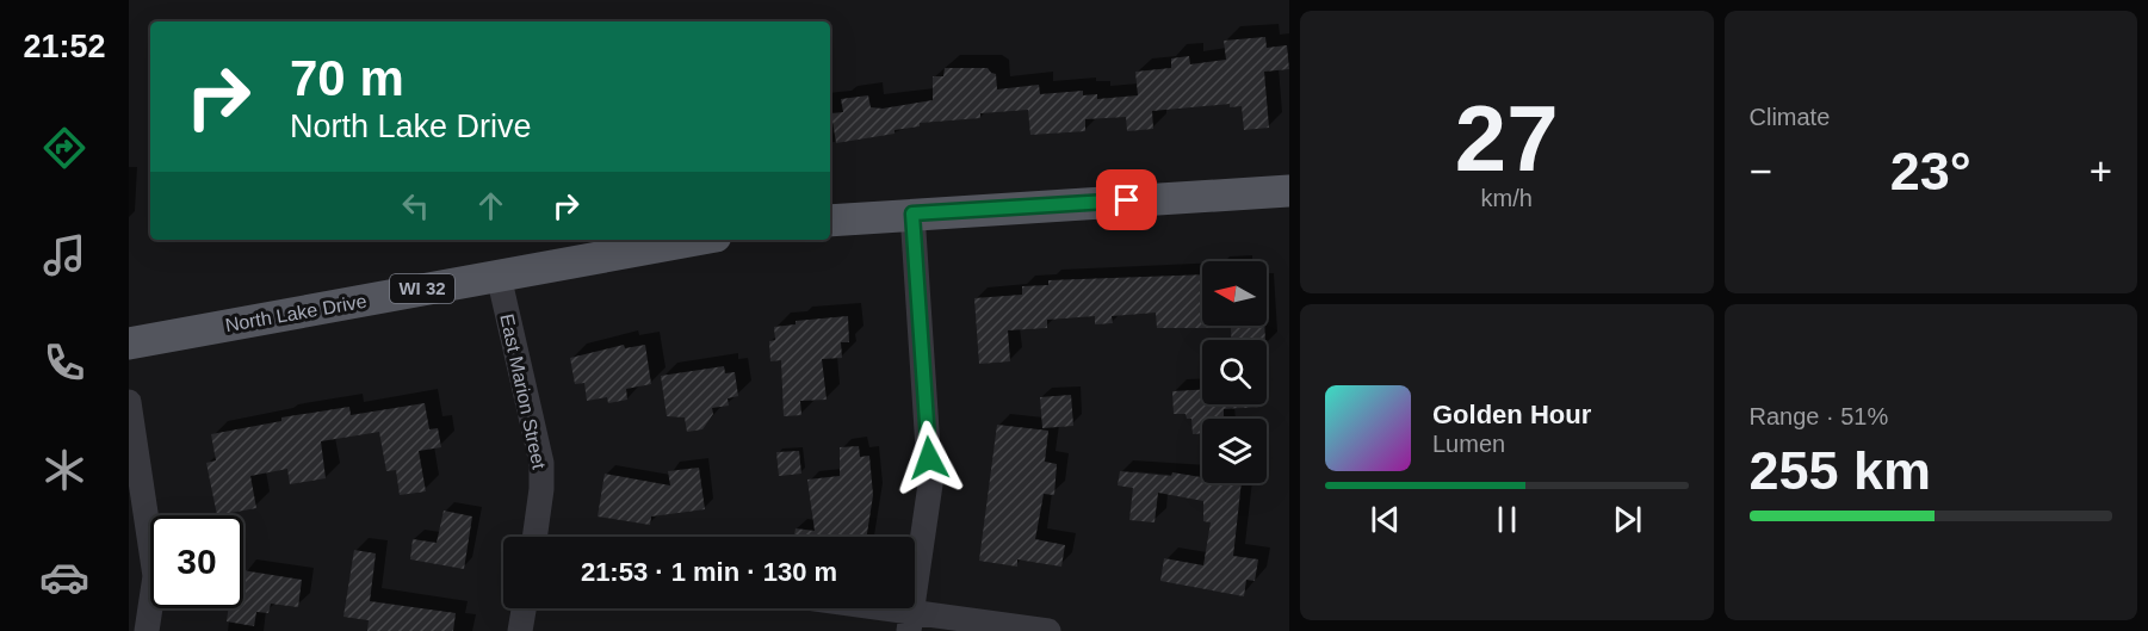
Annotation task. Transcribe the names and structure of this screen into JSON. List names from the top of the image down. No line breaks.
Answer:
{"streets":{"main road":["WI 32","North Lake Drive"],"street":["East Marion Street"]},"crossings":[["North Lake Drive","East Marion Street"]],"north":"left","page":{"tabs":"21:52","tile":[["27","km/h"],"Climate",["Range · 51%","255 km"]],"turn":["70 m","North Lake Drive"],"heat":["−","23°","+"],"song":["Golden Hour","Lumen"],"limit":"30","trip":"21:53 · 1 min · 130 m"}}
